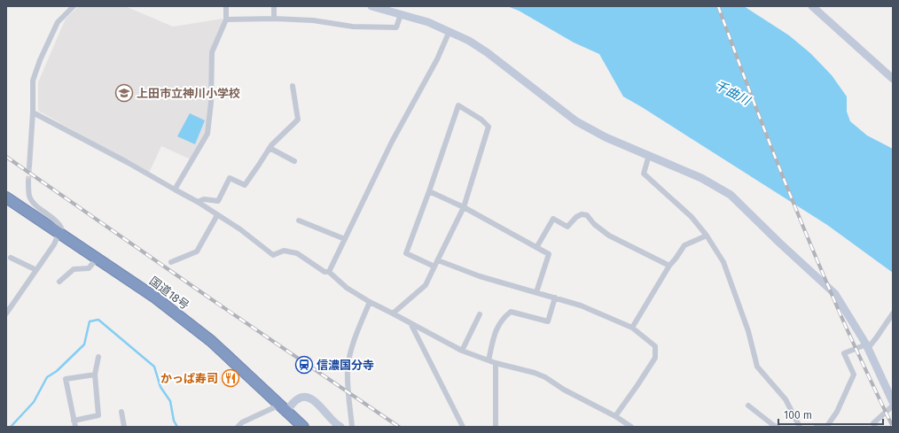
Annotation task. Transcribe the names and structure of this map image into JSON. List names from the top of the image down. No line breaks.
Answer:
{"streets":{"highway":["国道18号"]},"water":["千曲川"],"places":{"school or university":["上田市立神川小学校"],"station":["信濃国分寺"],"restaurant":["かっぱ寿司"]},"scale_bar":"100 m"}
